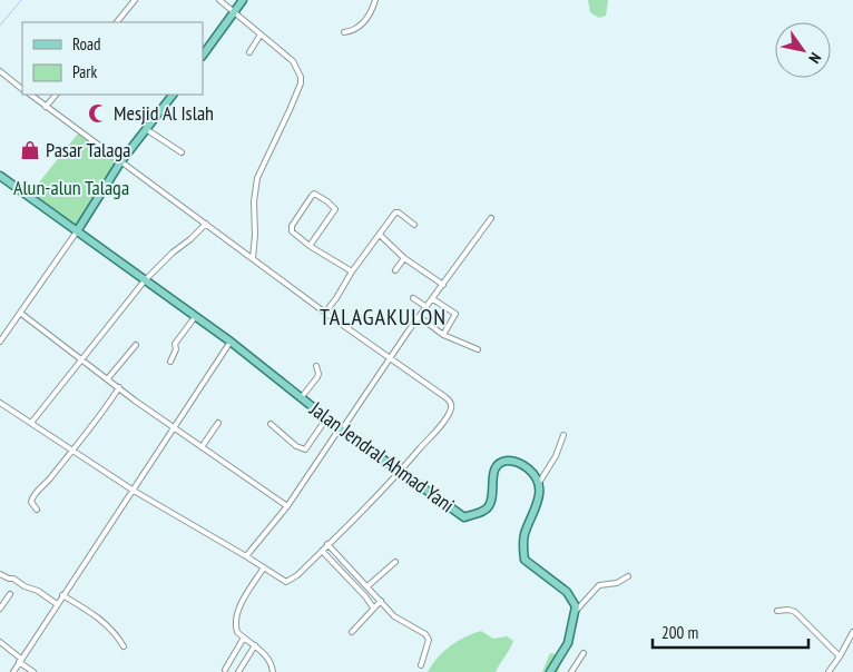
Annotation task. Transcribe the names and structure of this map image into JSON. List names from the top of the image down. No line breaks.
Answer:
{"streets":{"main road":["Jalan Jendral Ahmad Yani"]},"districts":["TALAGAKULON"],"parks":["Alun-alun Talaga"],"places":{"mosque":["Mesjid Al Islah"],"shop":["Pasar Talaga"]},"legend":["Road","Park"],"scale_bar":"200 m","north":"bottom right"}
